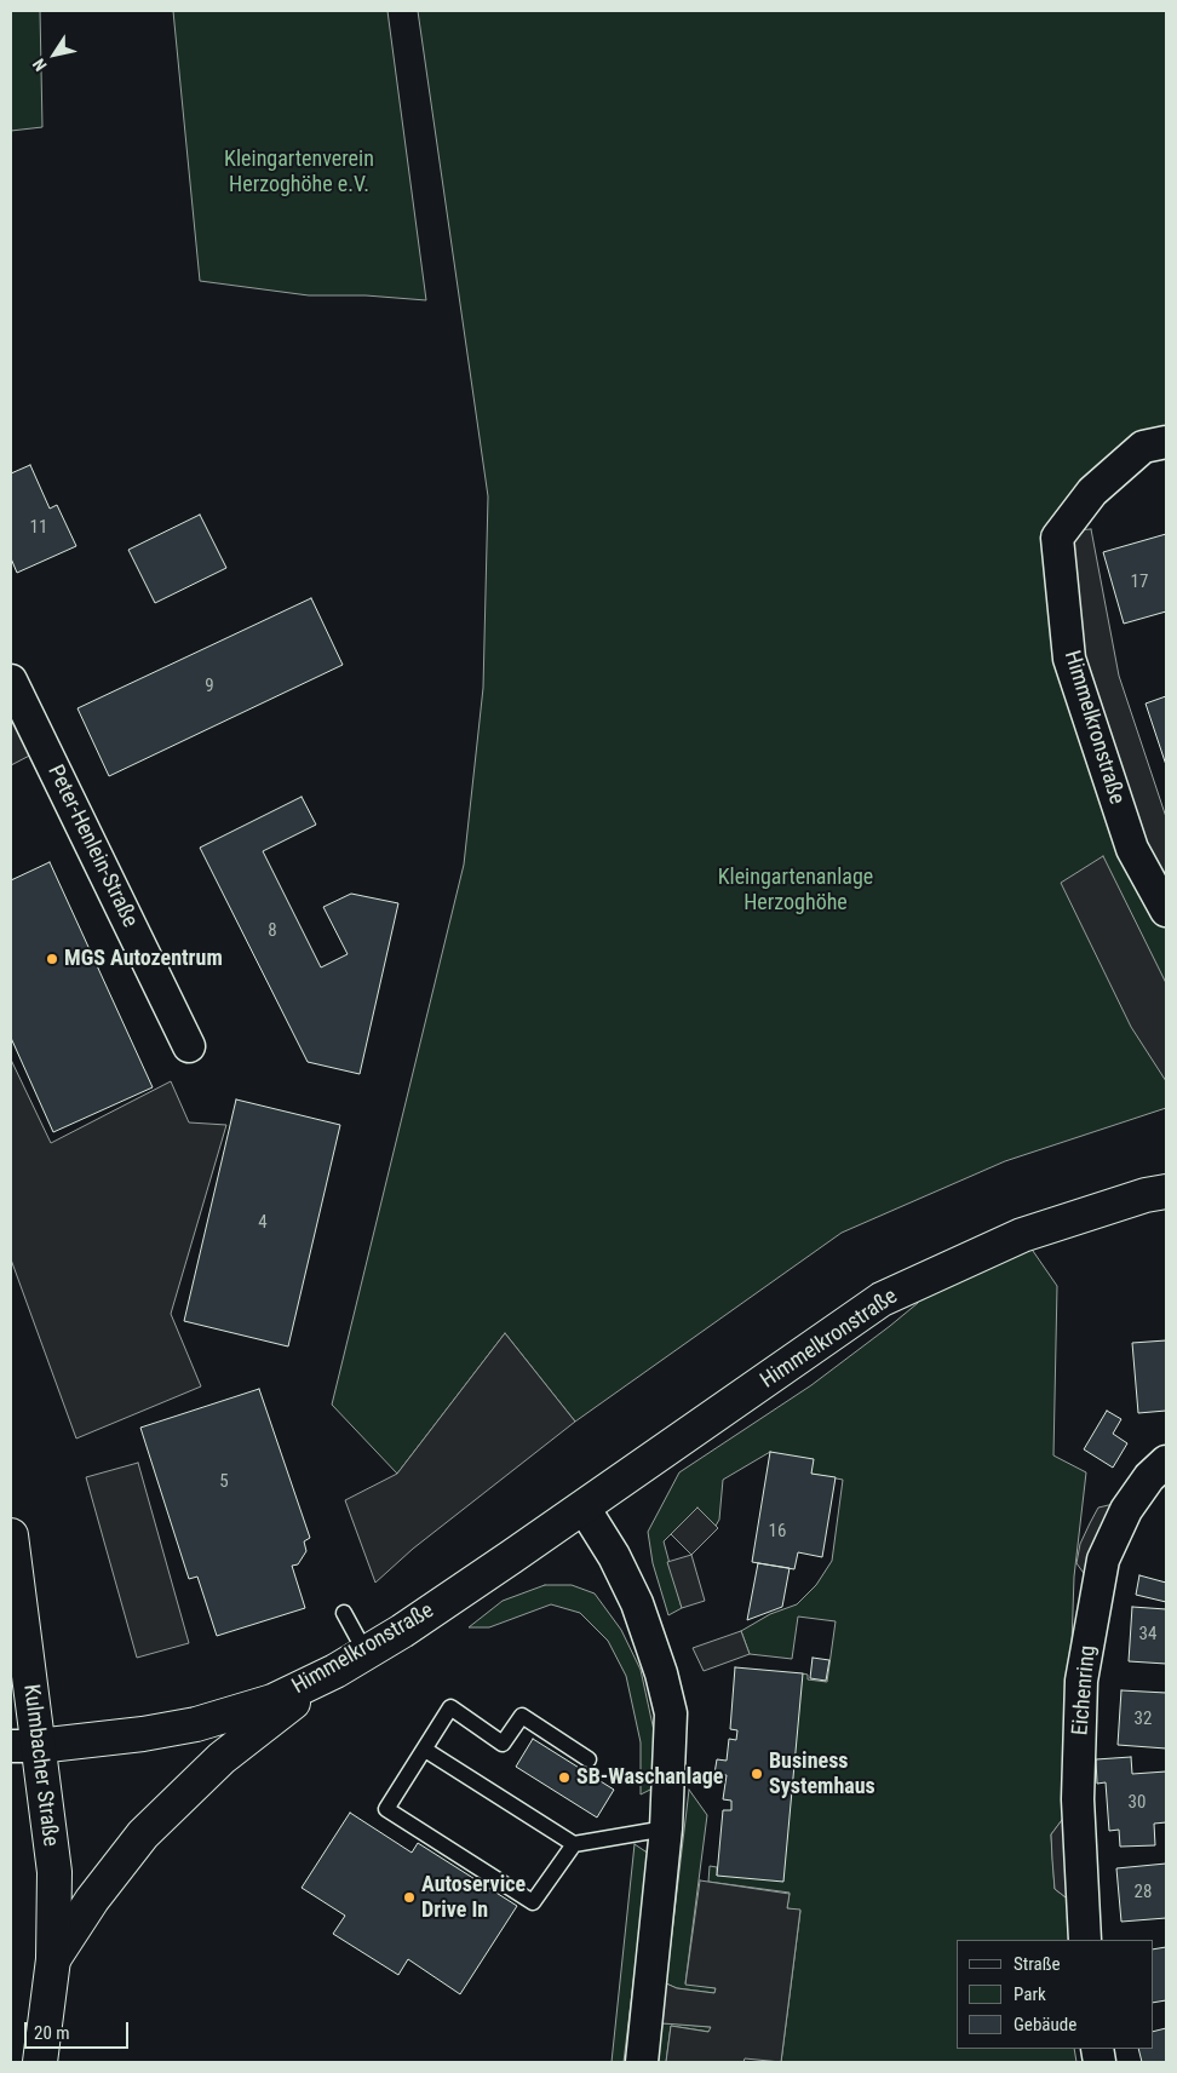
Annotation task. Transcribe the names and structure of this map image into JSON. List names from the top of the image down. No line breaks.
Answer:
{"streets":{"street":["Himmelkronstraße","Peter-Henlein-Straße","Eichenring","Kulmbacher Straße"]},"crossings":[["Himmelkronstraße","Kulmbacher Straße"]],"parks":["Kleingartenverein Herzoghöhe e.V.","Kleingartenanlage Herzoghöhe"],"places":["MGS Autozentrum","Business Systemhaus","SB-Waschanlage","Autoservice Drive In"],"house_numbers":["11","17","9","8","4","5","16","34","32","30","28"],"legend":["Straße","Park","Gebäude"],"scale_bar":"20 m","north":"bottom left"}
